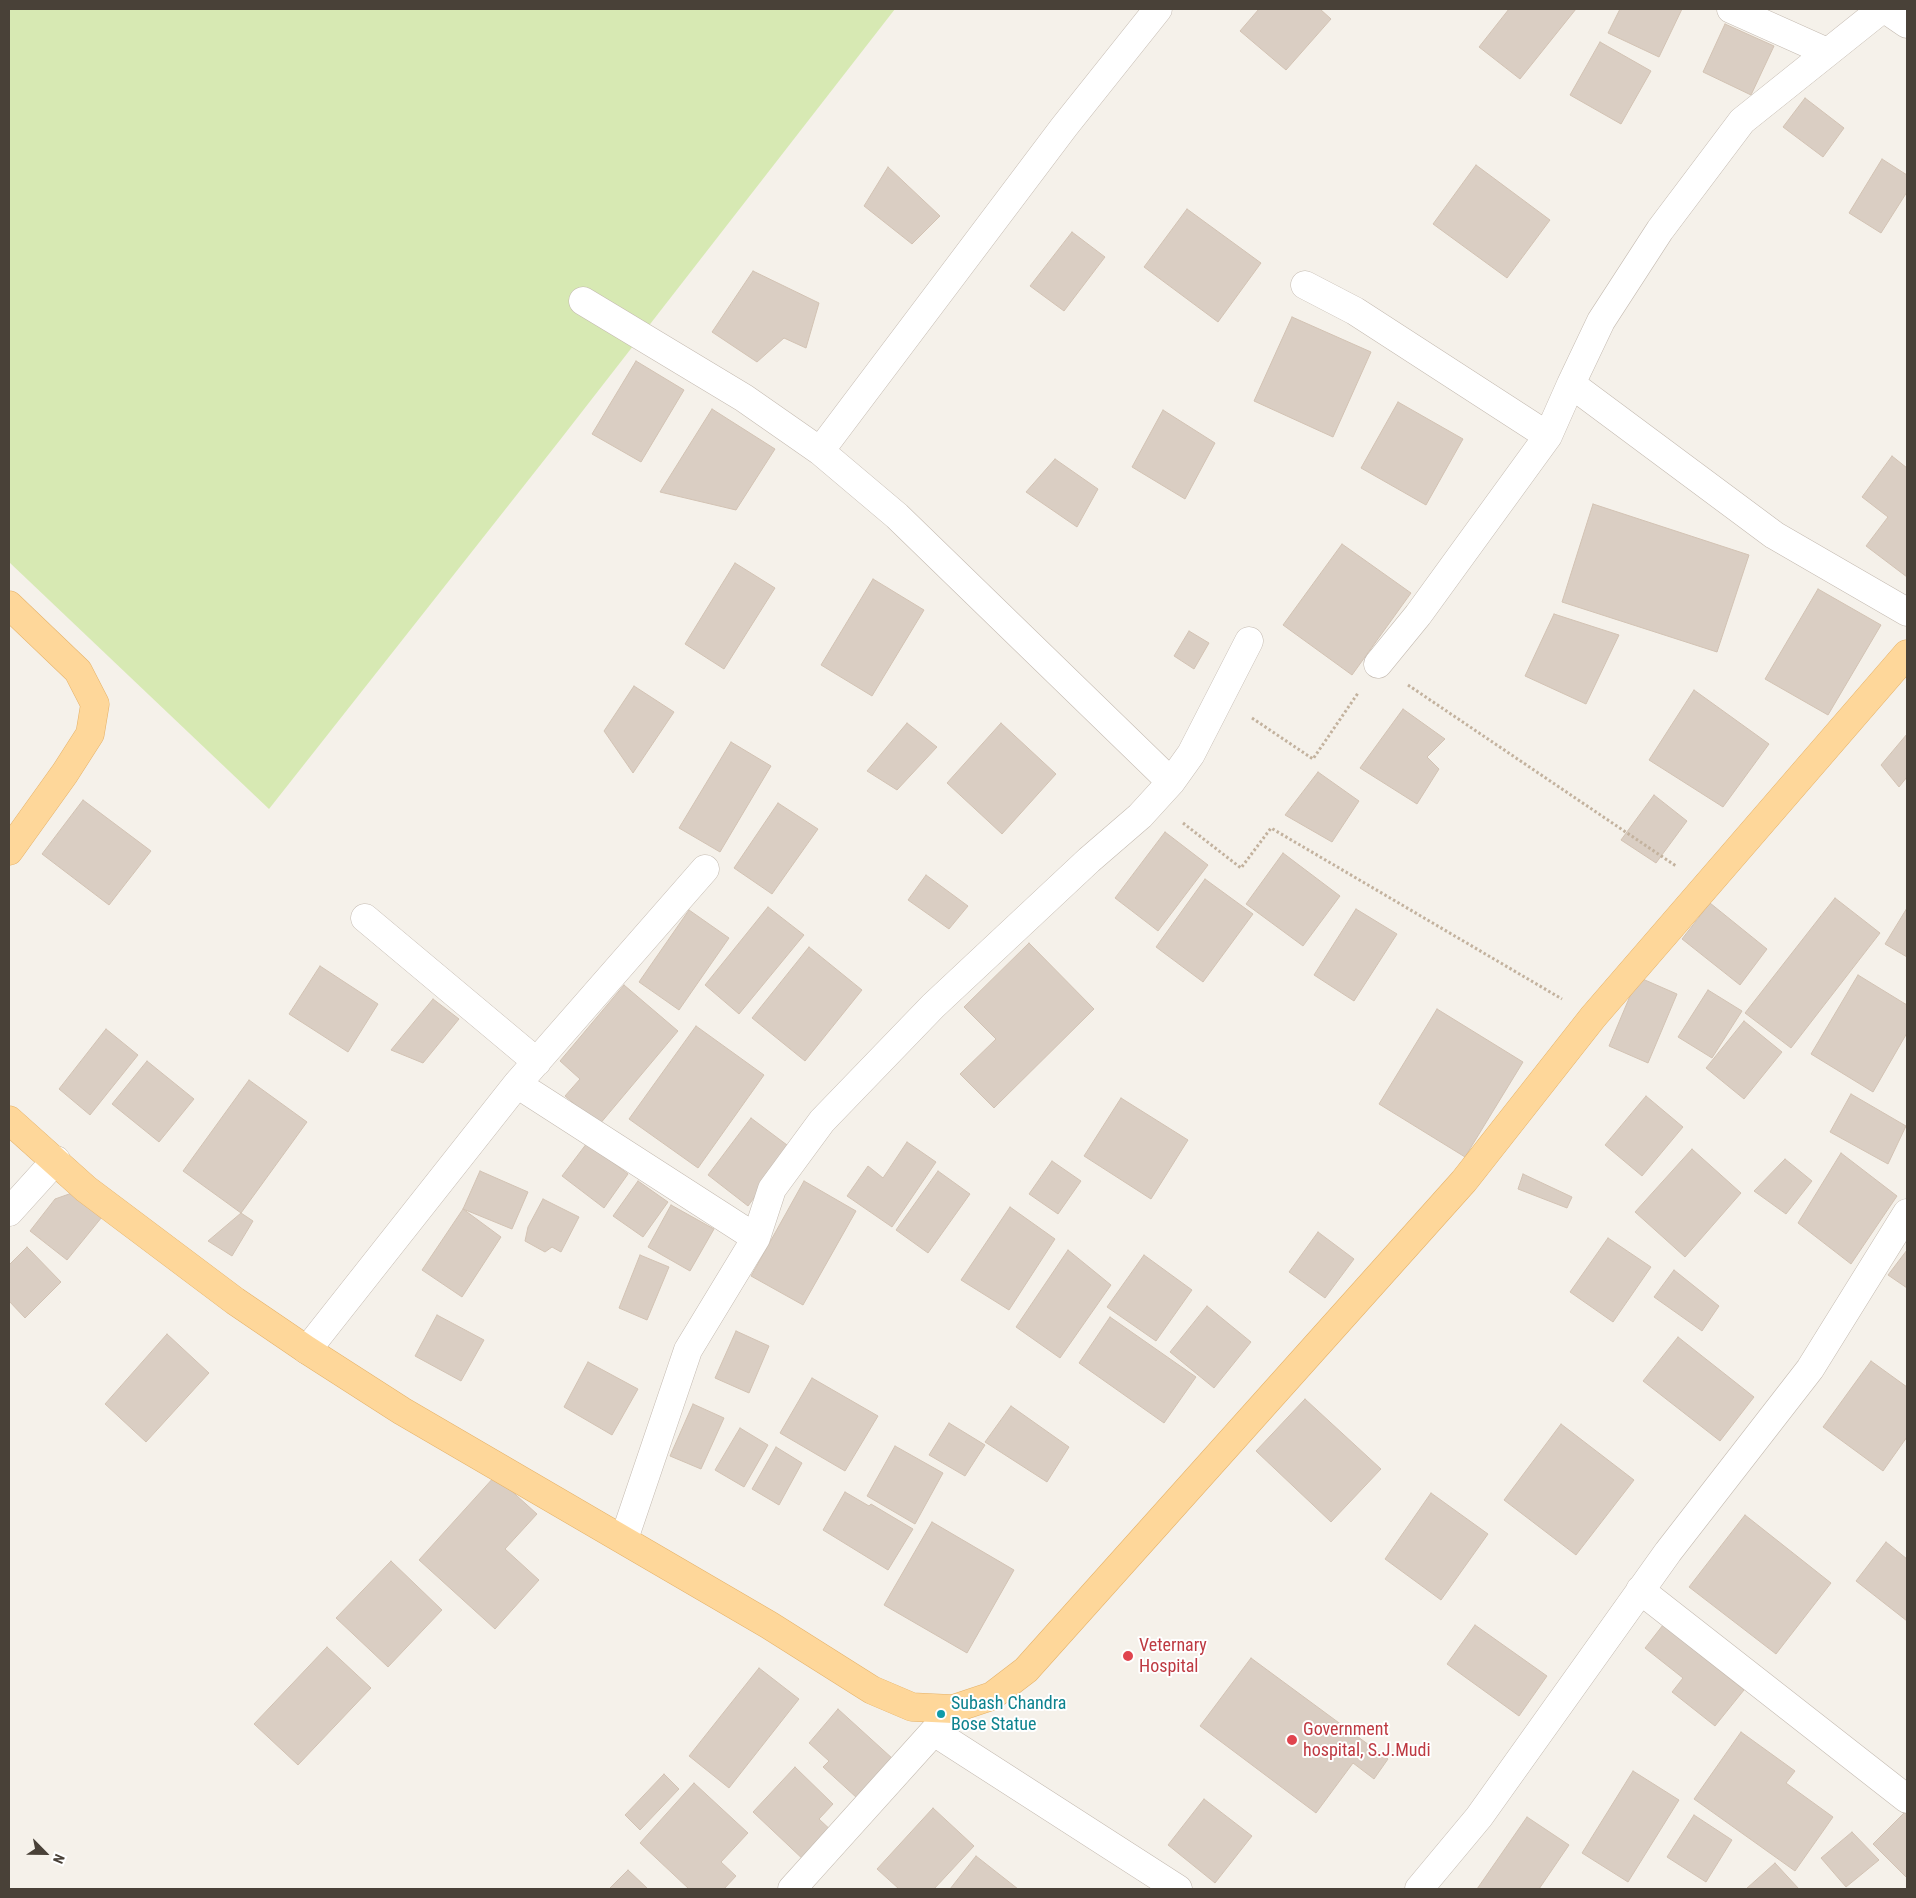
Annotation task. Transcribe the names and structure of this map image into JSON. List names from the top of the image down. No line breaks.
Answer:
{"places":["Veternary Hospital","Subash Chandra Bose Statue","Government hospital, S.J.Mudi"],"north":"bottom right"}
